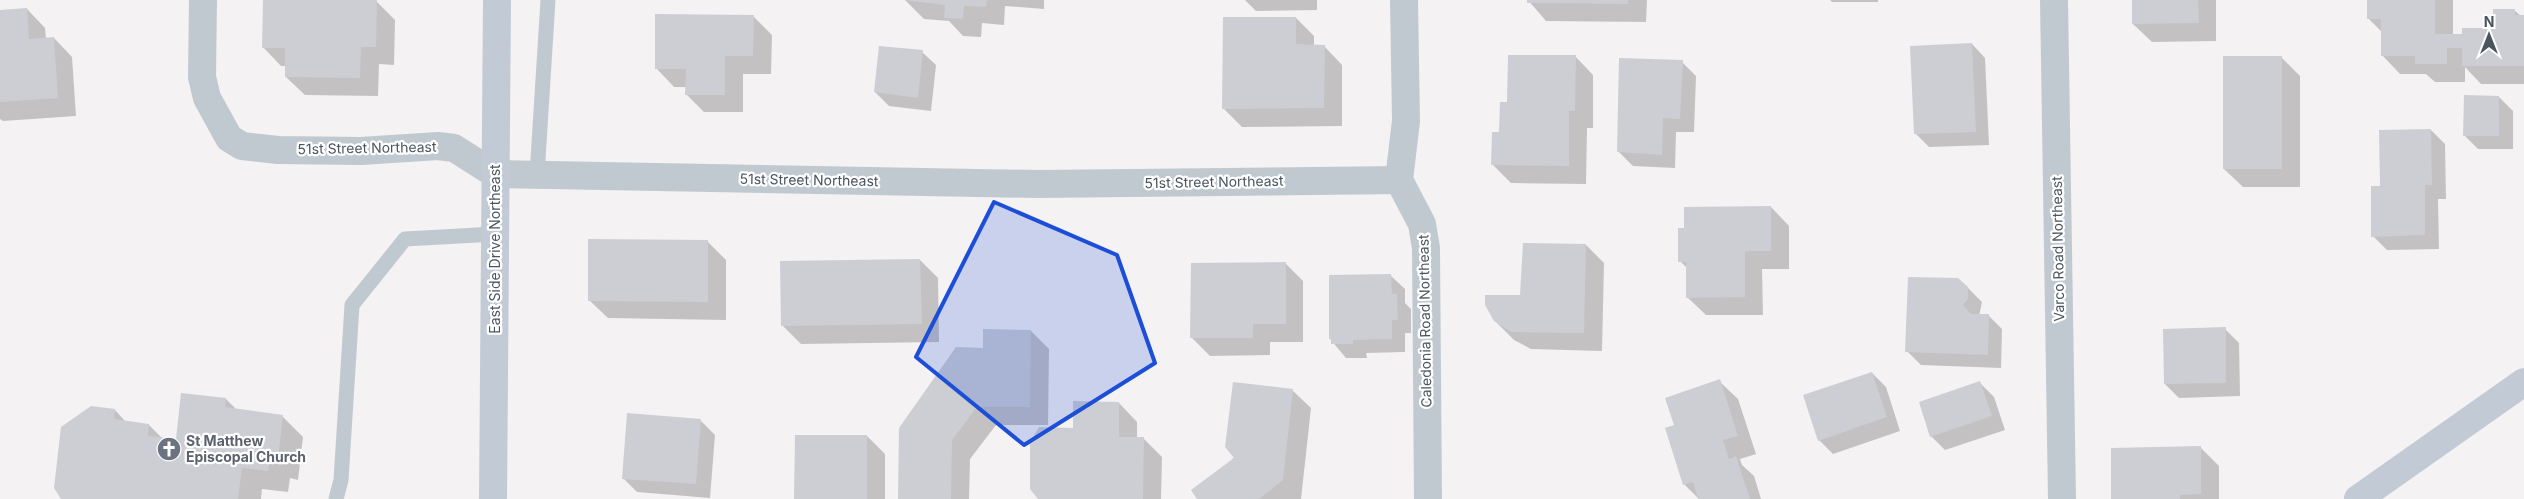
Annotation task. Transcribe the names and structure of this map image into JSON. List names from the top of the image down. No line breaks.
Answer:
{"streets":{"main road":["East Side Drive Northeast"],"street":["51st Street Northeast","Varco Road Northeast","Caledonia Road Northeast"]},"crossings":[["51st Street Northeast","East Side Drive Northeast"],["51st Street Northeast","Caledonia Road Northeast"]],"places":{"church":["St Matthew Episcopal Church"]},"north":"top"}
